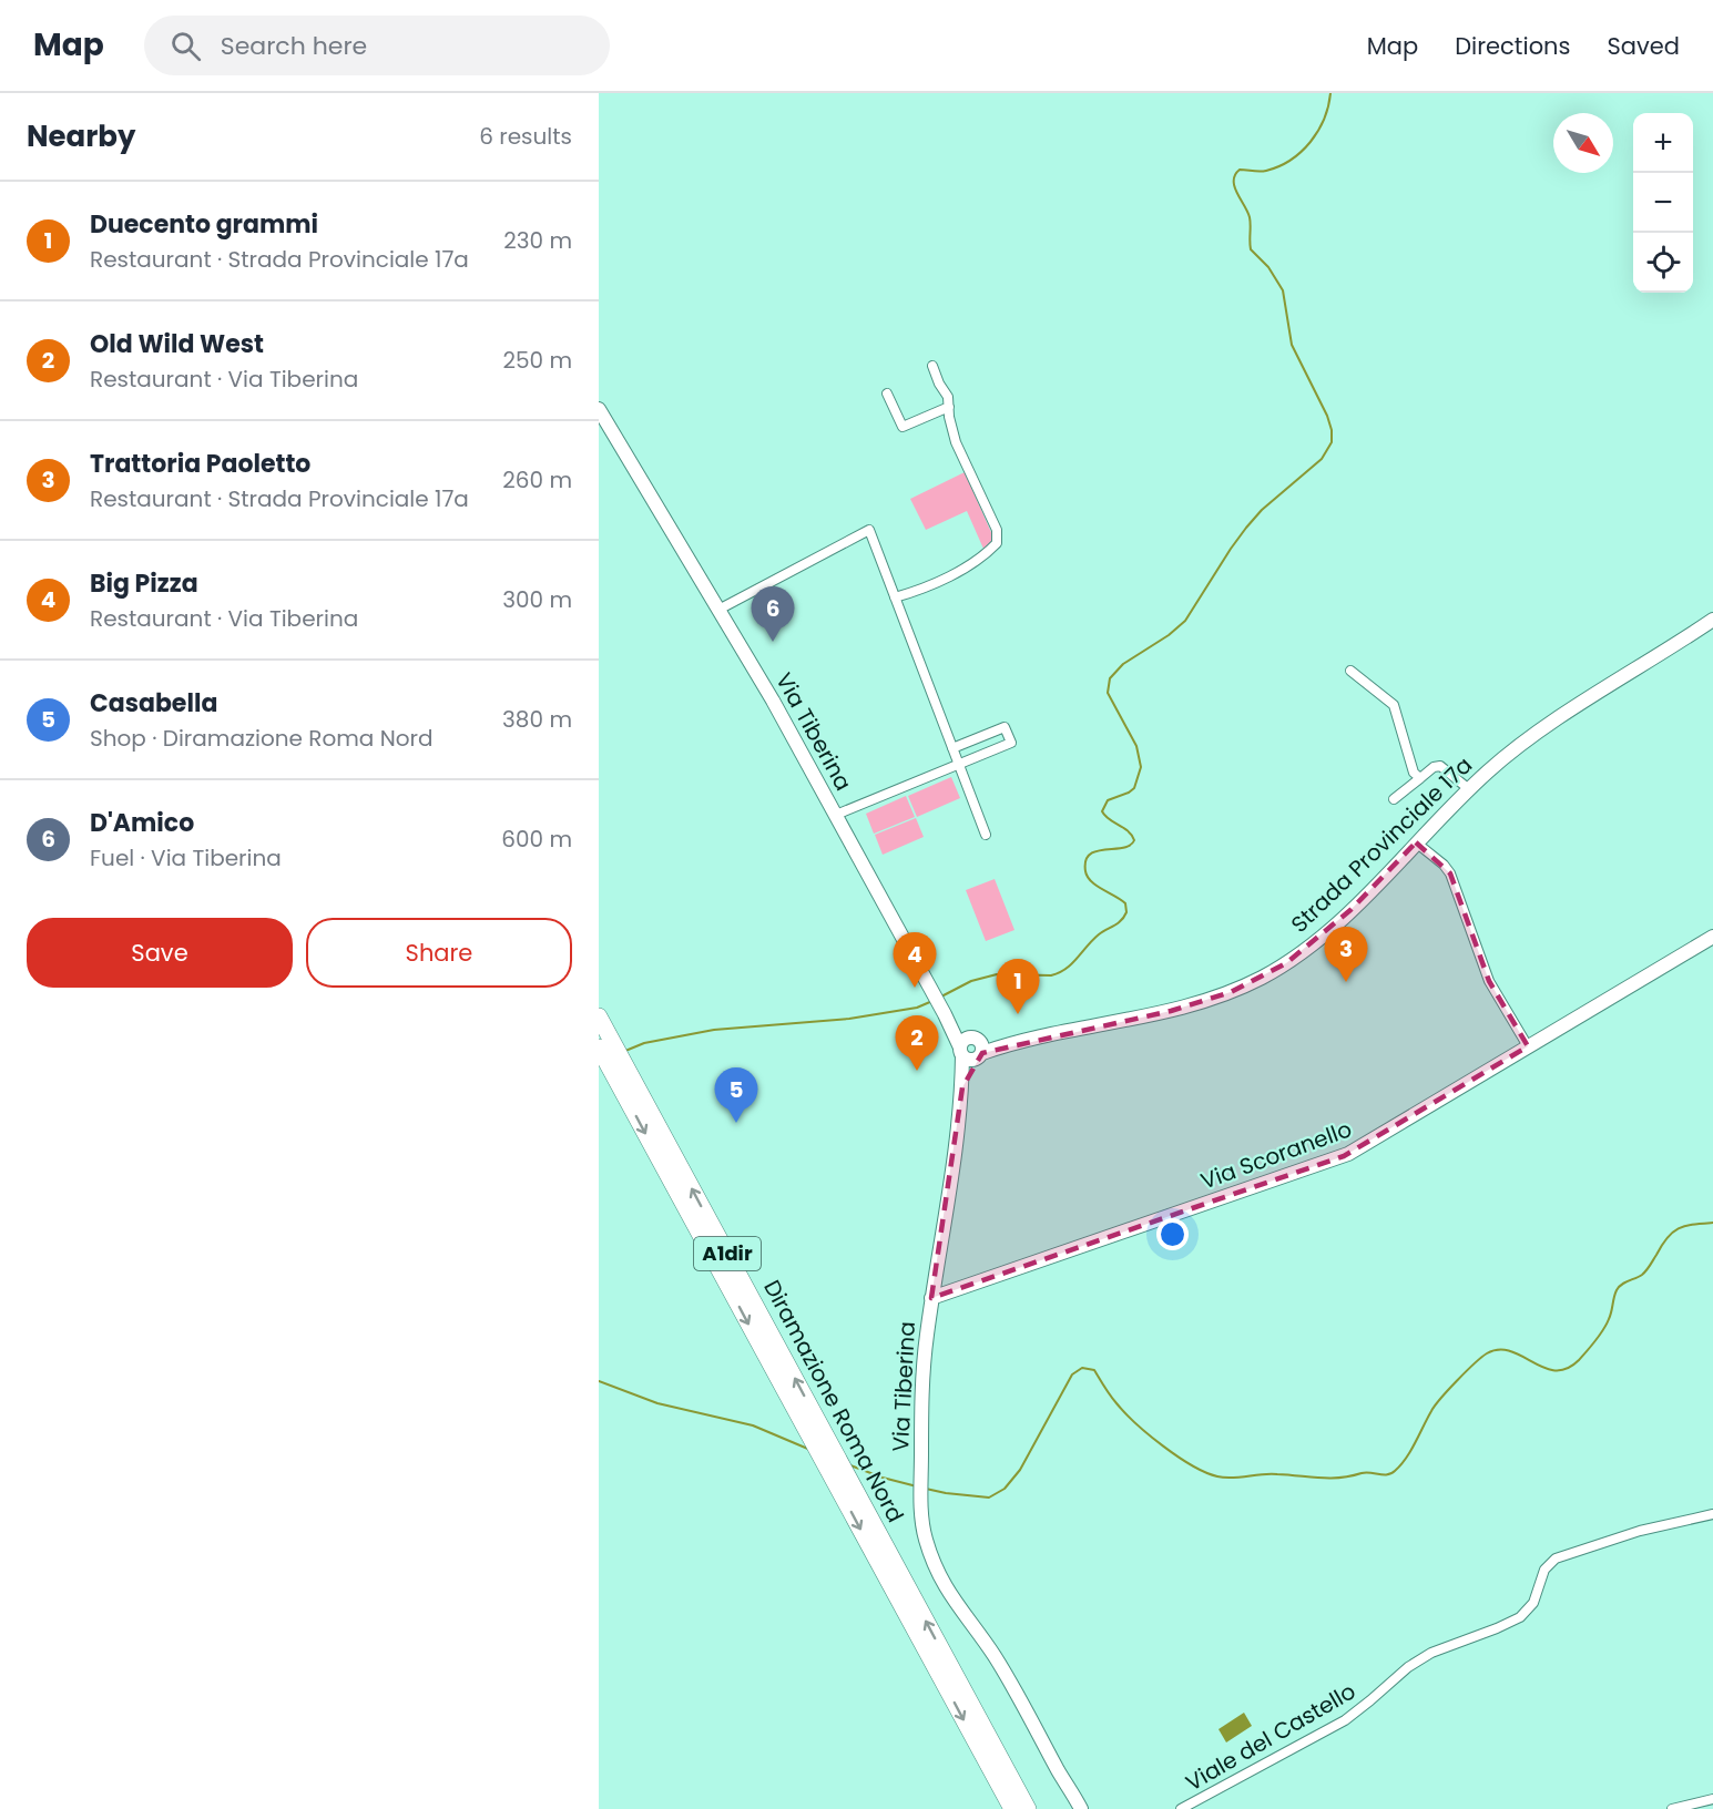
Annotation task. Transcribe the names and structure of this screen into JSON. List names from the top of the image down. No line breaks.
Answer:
{"streets":{"highway":["A1dir","Diramazione Roma Nord"],"main road":["Via Tiberina","Strada Provinciale 17a","Via Scoranello"],"street":["Viale del Castello"]},"crossings":[["Via Tiberina","Strada Provinciale 17a"],["Via Tiberina","Via Scoranello"]],"north":"bottom right","page":{"header":"Map","search":"Search here","nav":["Map","Directions","Saved"],"heading":["Nearby","6 results"],"map_buttons":["+","−"],"list":[{"mark":"1","name":"Duecento grammi","note":"Restaurant · Strada Provinciale 17a","value":"230 m"},{"mark":"2","name":"Old Wild West","note":"Restaurant · Via Tiberina","value":"250 m"},{"mark":"3","name":"Trattoria Paoletto","note":"Restaurant · Strada Provinciale 17a","value":"260 m"},{"mark":"4","name":"Big Pizza","note":"Restaurant · Via Tiberina","value":"300 m"},{"mark":"5","name":"Casabella","note":"Shop · Diramazione Roma Nord","value":"380 m"},{"mark":"6","name":"D'Amico","note":"Fuel · Via Tiberina","value":"600 m"}],"pins":["6","3","4","1","2","5"],"buttons":["Save","Share"]}}
